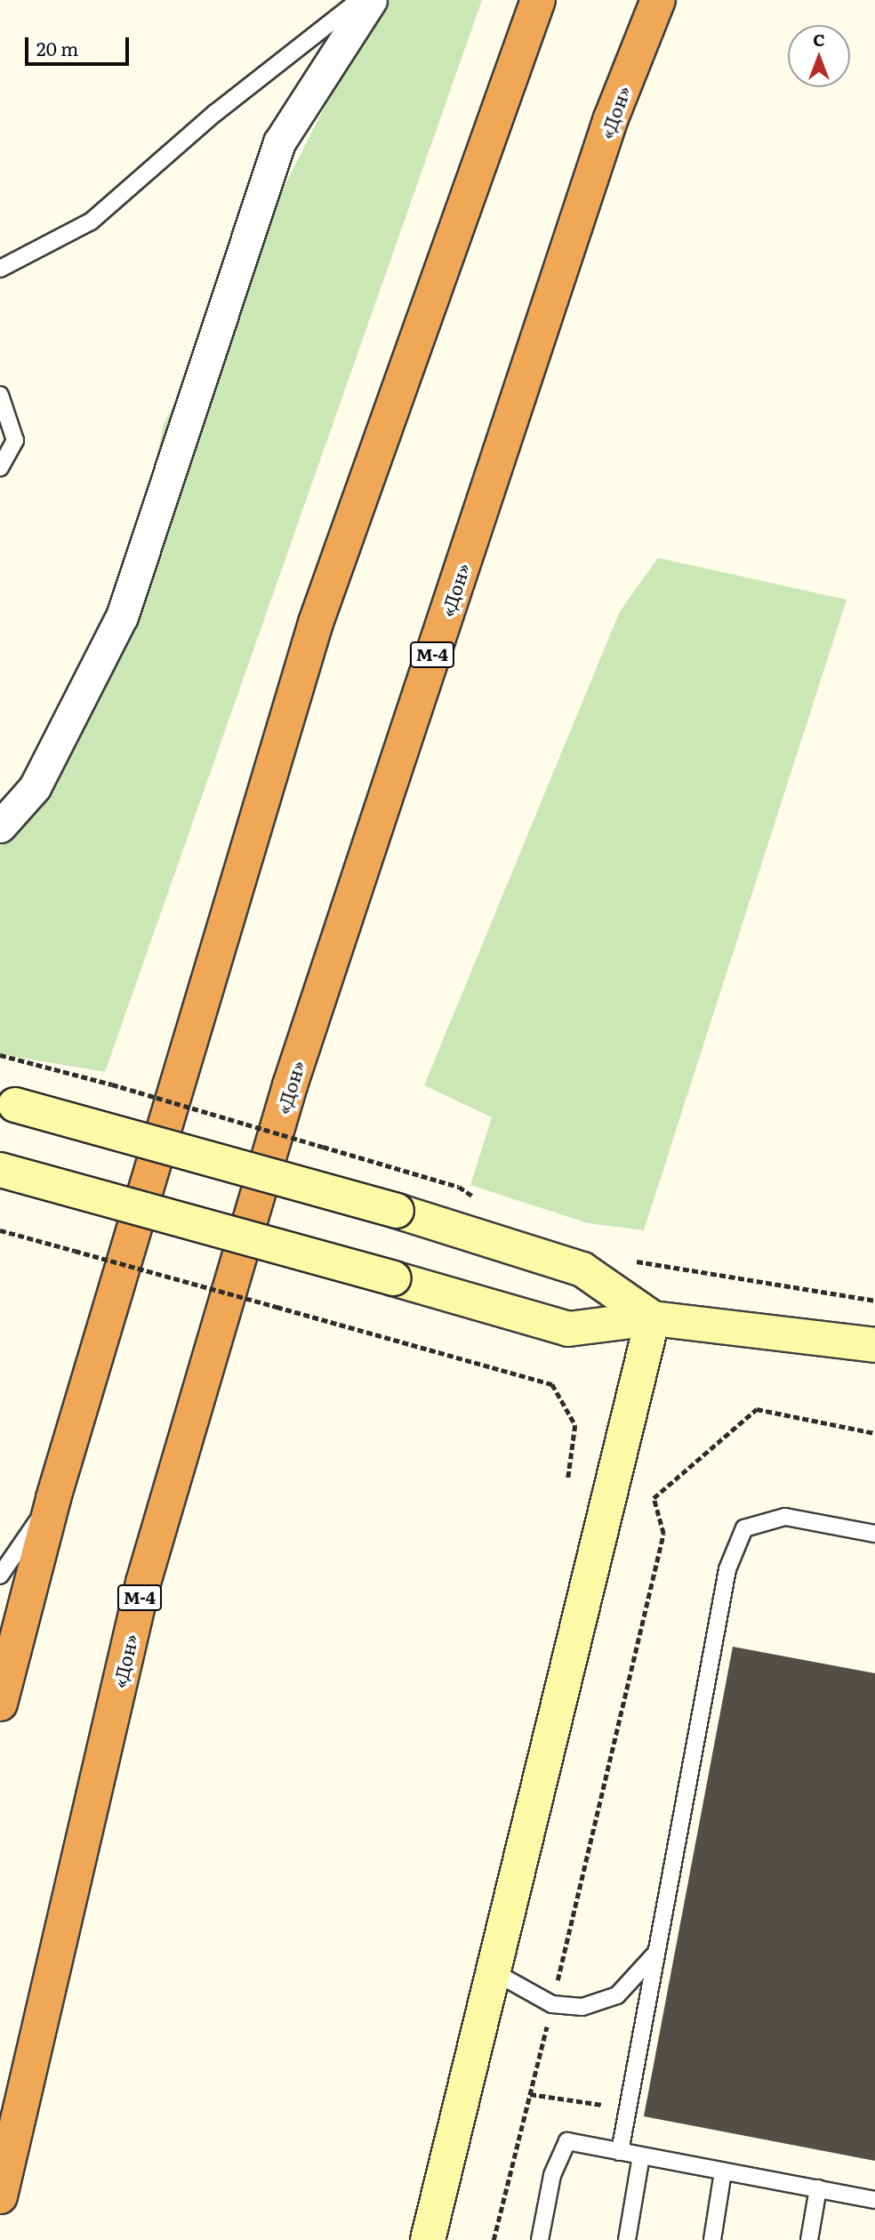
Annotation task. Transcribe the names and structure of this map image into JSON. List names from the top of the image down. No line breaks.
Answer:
{"streets":{"highway":["«Дон»","М-4"]},"scale_bar":"20 m","north":"top"}
